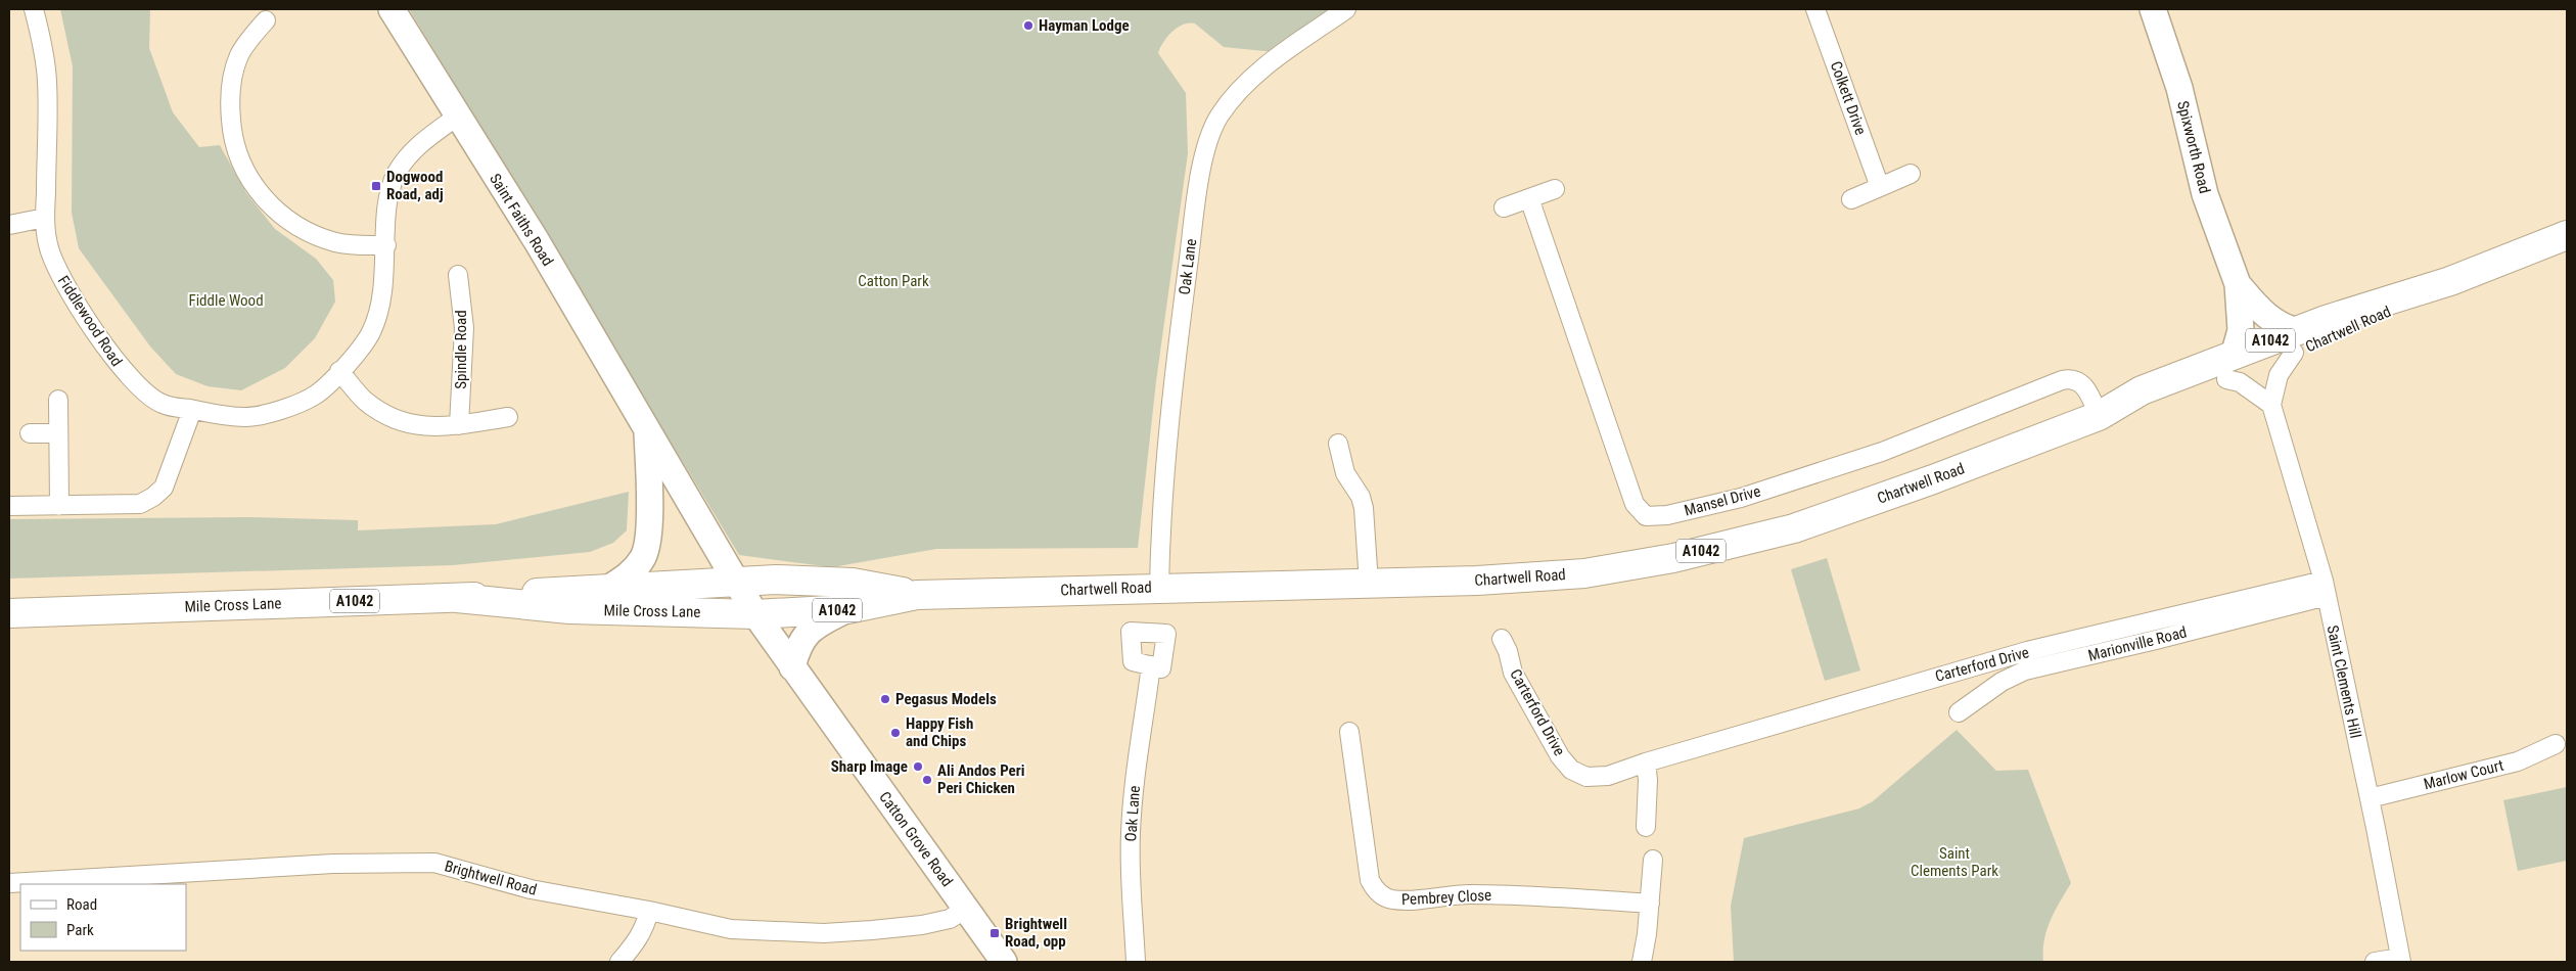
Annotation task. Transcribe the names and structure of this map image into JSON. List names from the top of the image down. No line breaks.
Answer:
{"streets":{"highway":["Chartwell Road","A1042","Mile Cross Lane"],"street":["Colkett Drive","Spixworth Road","Saint Faiths Road","Oak Lane","Fiddlewood Road","Spindle Road","Mansel Drive","Marionville Road","Carterford Drive","Saint Clements Hill","Marlow Court","Catton Grove Road","Brightwell Road","Pembrey Close"]},"crossings":[["Spixworth Road","Chartwell Road"],["Spixworth Road","Saint Clements Hill"],["Saint Faiths Road","Fiddlewood Road"],["Saint Faiths Road","Chartwell Road"],["Saint Faiths Road","Mile Cross Lane"],["Saint Faiths Road","Catton Grove Road"],["Oak Lane","Chartwell Road"],["Chartwell Road","Mansel Drive"],["Chartwell Road","Mile Cross Lane"],["Chartwell Road","Saint Clements Hill"],["Chartwell Road","Catton Grove Road"],["Mile Cross Lane","Catton Grove Road"],["Marionville Road","Carterford Drive"],["Marionville Road","Saint Clements Hill"],["Carterford Drive","Saint Clements Hill"],["Saint Clements Hill","Marlow Court"],["Catton Grove Road","Brightwell Road"]],"parks":["Catton Park","Fiddle Wood","Saint Clements Park"],"places":{"other":["Hayman Lodge","Pegasus Models","Happy Fish and Chips","Sharp Image","Ali Andos Peri Peri Chicken"],"transit":["Dogwood Road, adj","Brightwell Road, opp"]},"legend":["Road","Park"]}
